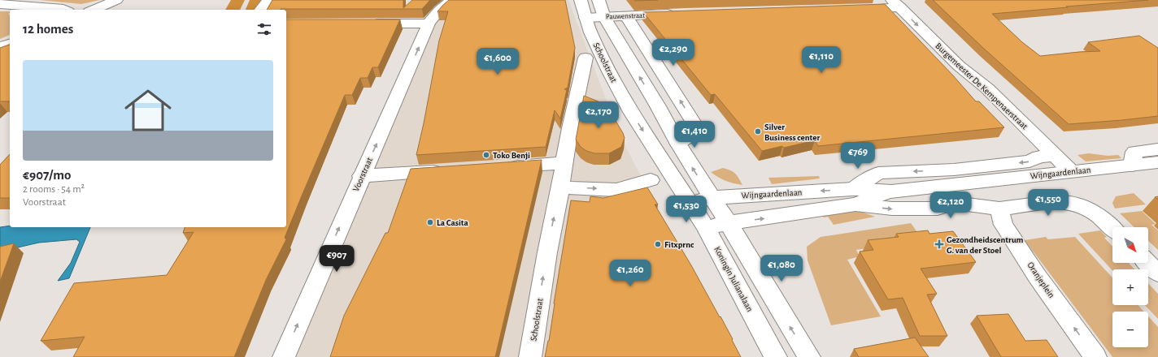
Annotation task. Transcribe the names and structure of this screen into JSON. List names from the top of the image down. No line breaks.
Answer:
{"streets":{"street":["Pauwenstraat","Schoolstraat","Burgemeester De Kempenaerstraat","Wijngaardenlaan","Voorstraat","Koningin Julianalaan","Oranjeplein"]},"crossings":[["Pauwenstraat","Schoolstraat"],["Schoolstraat","Wijngaardenlaan"],["Schoolstraat","Koningin Julianalaan"],["Burgemeester De Kempenaerstraat","Wijngaardenlaan"],["Wijngaardenlaan","Koningin Julianalaan"],["Wijngaardenlaan","Oranjeplein"]],"one_way":["Burgemeester De Kempenaerstraat","Voorstraat","Oranjeplein"],"places":{"other":["Silver Business center","Toko Benji","La Casita","Fitxprnc"],"health":["Gezondheidscentrum G. van der Stoel"]},"north":"bottom right","page":{"heading":"12 homes","price":["€2,290","€1,110","€1,600","€2,170","€1,410","€769","€1,550","€2,120","€1,530","€907","€1,080","€1,260"],"list":[{"name":"€907/mo","note":"2 rooms · 54 m² · Voorstraat"}],"map_buttons":["+","−"]}}
